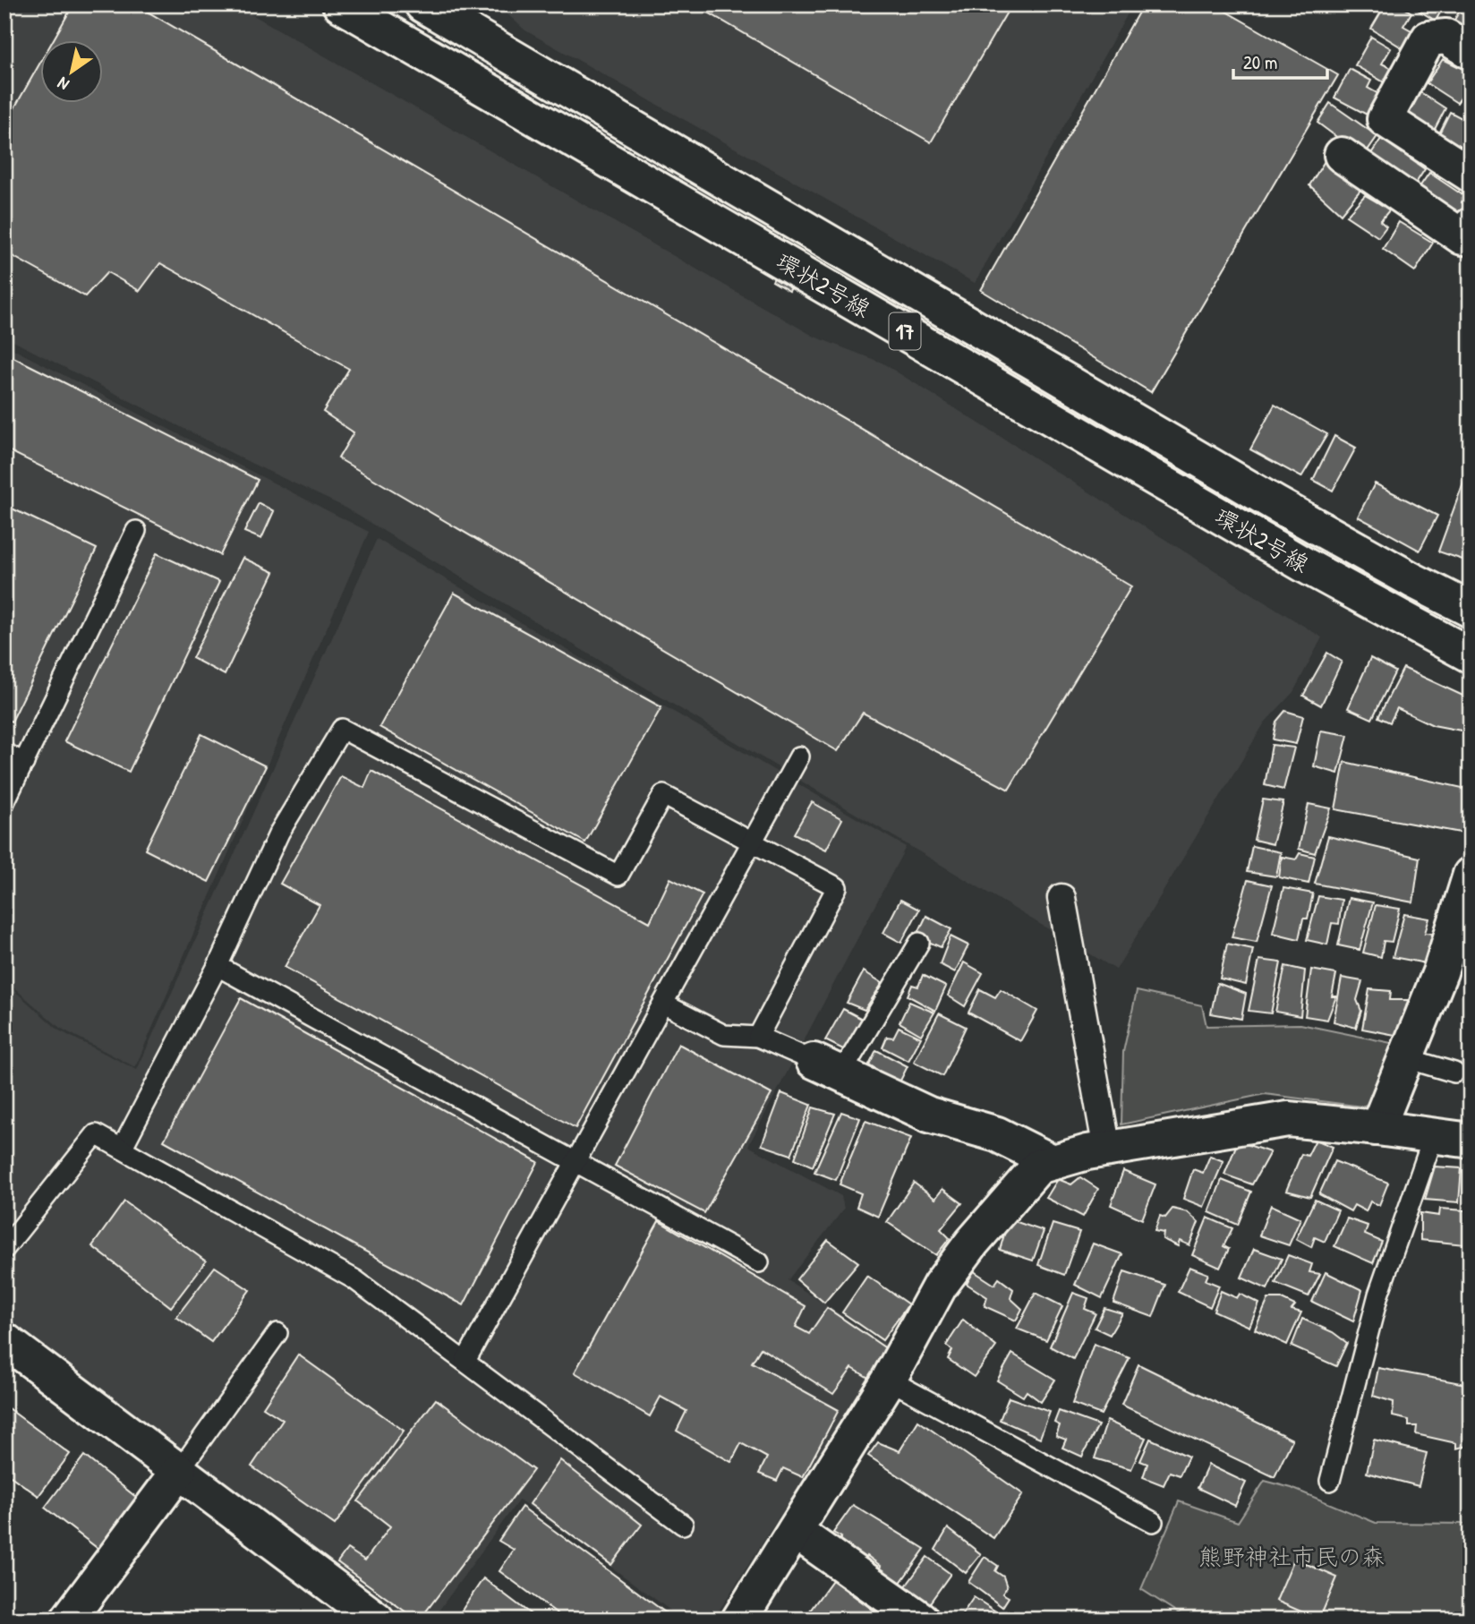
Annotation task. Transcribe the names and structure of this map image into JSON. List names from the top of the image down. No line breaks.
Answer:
{"streets":{"street":["環状2号線","17"]},"parks":["熊野神社市民の森"],"scale_bar":"20 m","north":"bottom left"}
